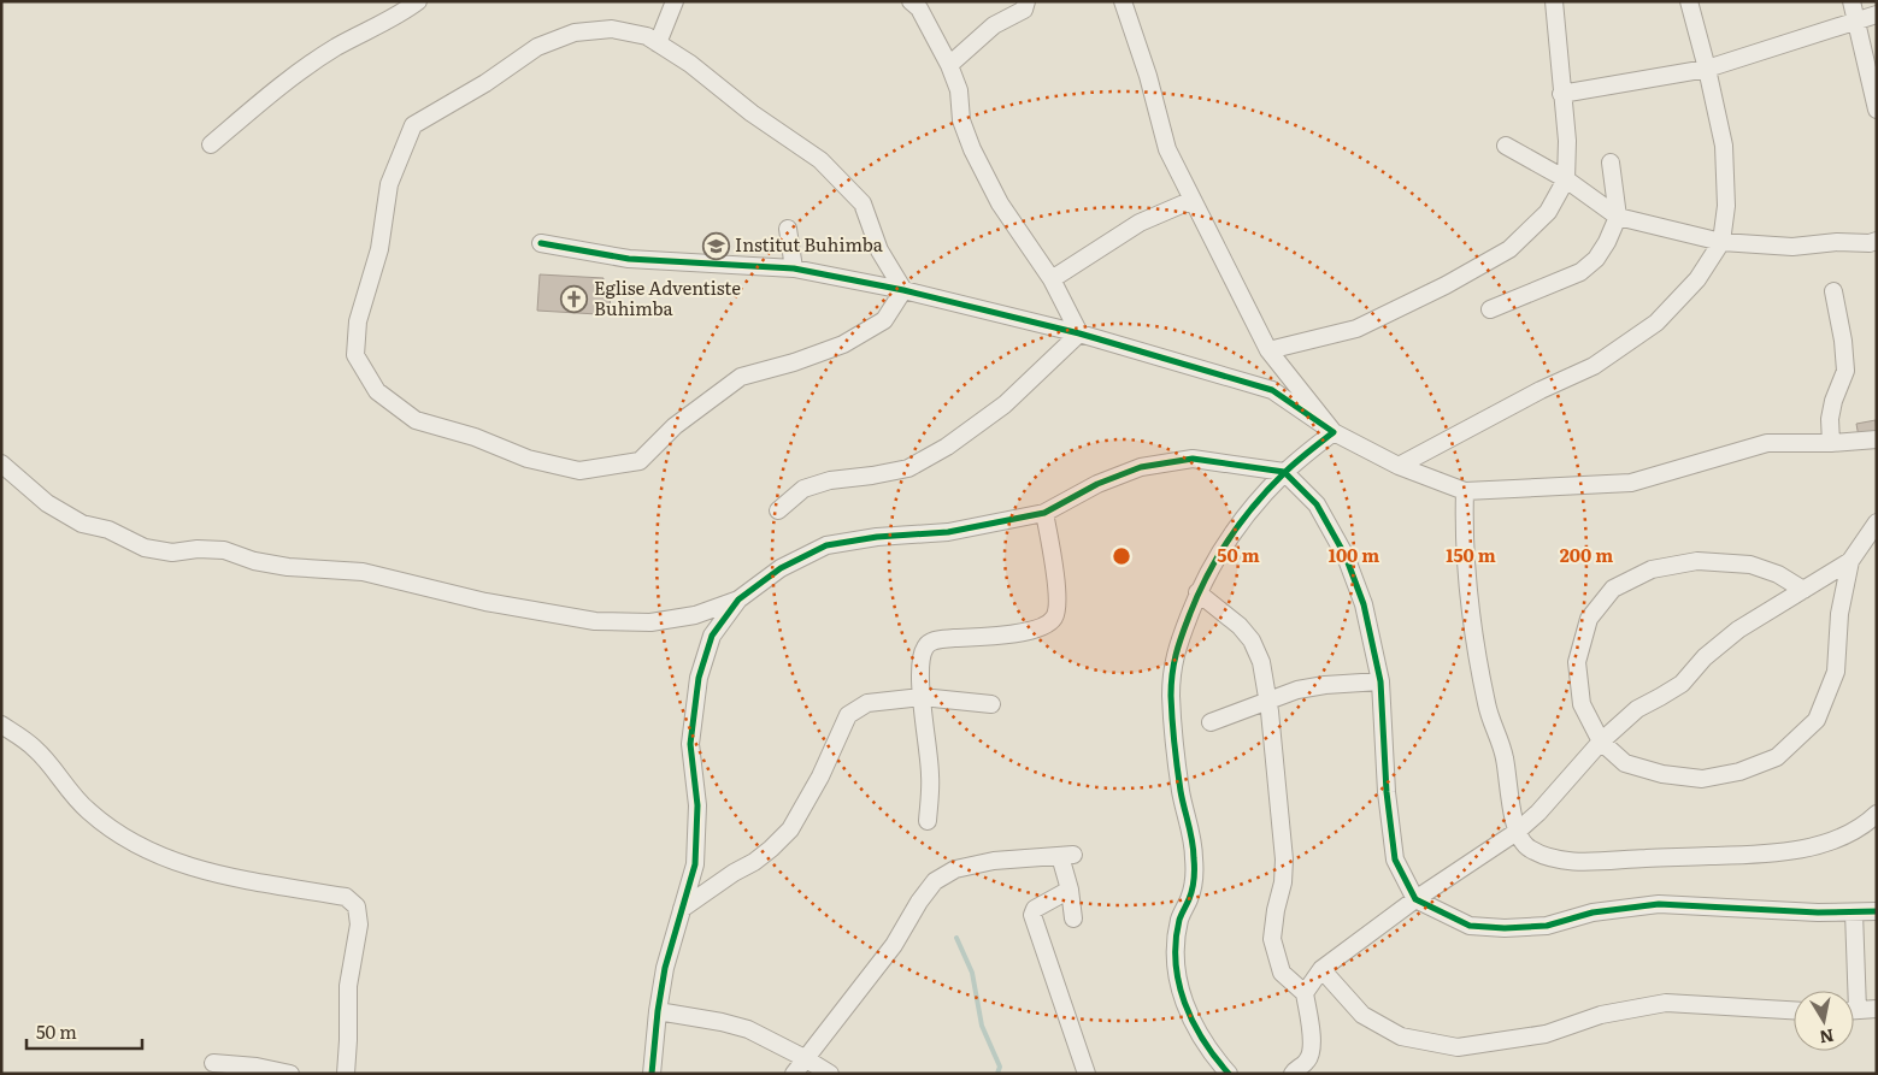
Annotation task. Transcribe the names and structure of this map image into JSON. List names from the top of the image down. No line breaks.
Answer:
{"places":{"school or university":["Institut Buhimba"],"church":["Eglise Adventiste Buhimba"]},"scale_bar":"50 m","north":"bottom","rings":["50 m","100 m","150 m","200 m"]}
